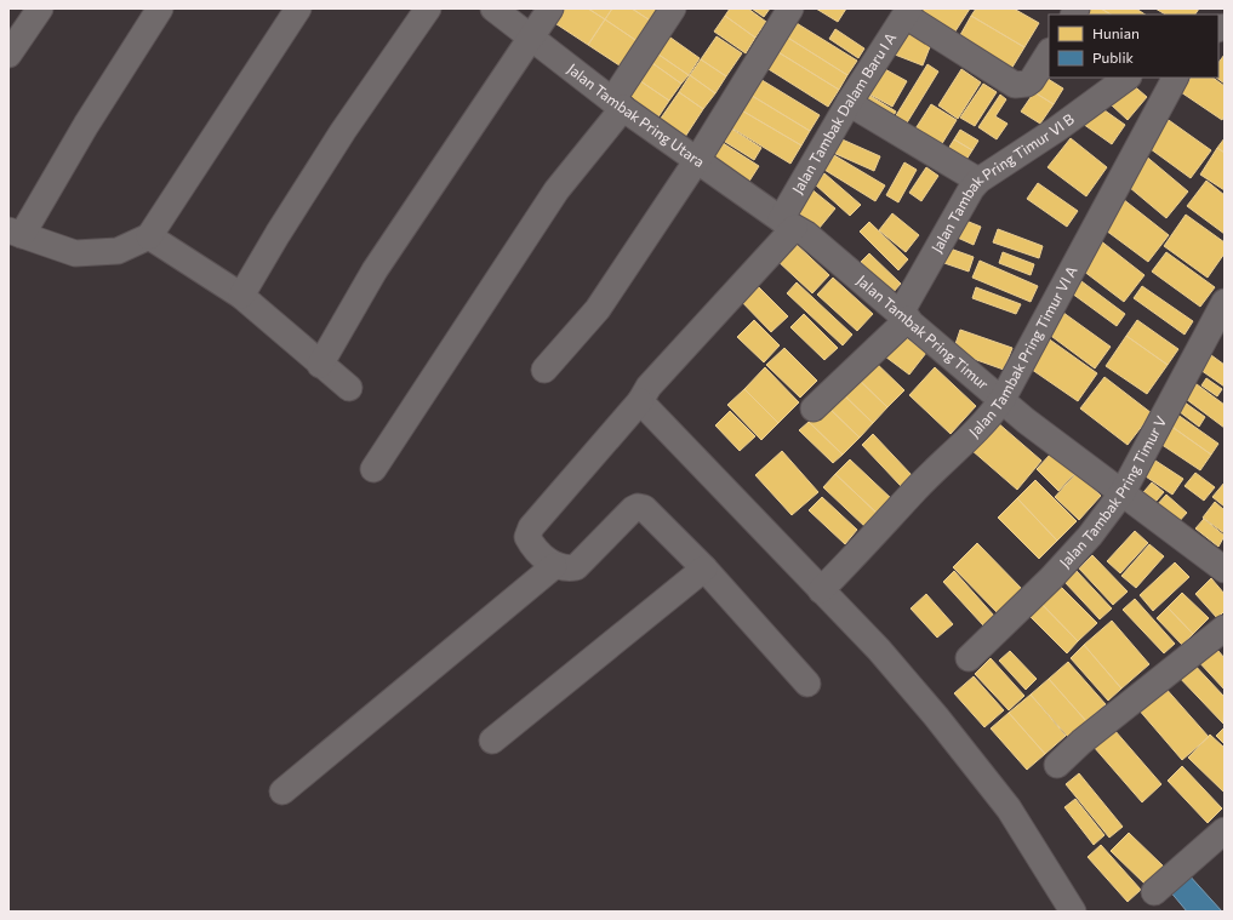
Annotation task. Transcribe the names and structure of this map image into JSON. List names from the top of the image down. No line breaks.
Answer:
{"streets":{"street":["Jalan Tambak Dalam Baru I A","Jalan Tambak Pring Utara","Jalan Tambak Pring Timur VI B","Jalan Tambak Pring Timur","Jalan Tambak Pring Timur VI A","Jalan Tambak Pring Timur V"]},"crossings":[["Jalan Tambak Dalam Baru I A","Jalan Tambak Pring Utara"],["Jalan Tambak Dalam Baru I A","Jalan Tambak Pring Timur"],["Jalan Tambak Pring Utara","Jalan Tambak Pring Timur"],["Jalan Tambak Pring Timur VI B","Jalan Tambak Pring Timur"],["Jalan Tambak Pring Timur","Jalan Tambak Pring Timur VI A"],["Jalan Tambak Pring Timur","Jalan Tambak Pring Timur V"]],"legend":["Hunian","Publik"]}
